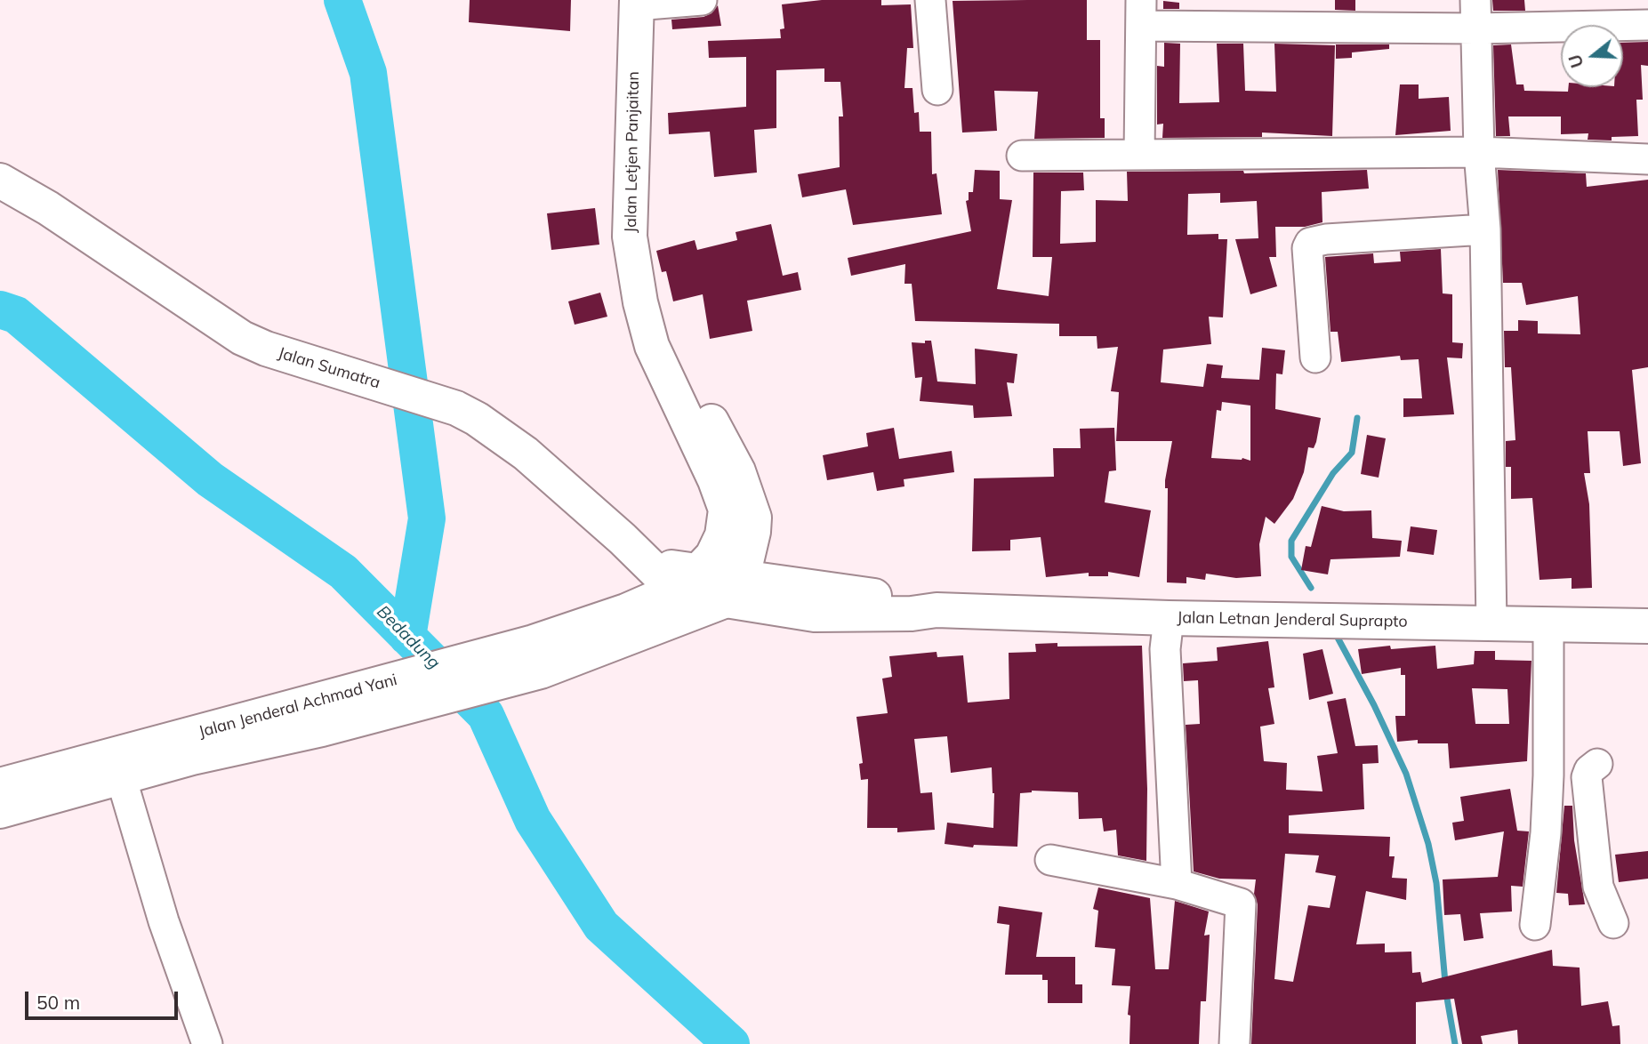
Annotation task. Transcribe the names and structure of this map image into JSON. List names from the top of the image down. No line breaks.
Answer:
{"streets":{"main road":["Jalan Letjen Panjaitan","Jalan Sumatra","Jalan Letnan Jenderal Suprapto","Jalan Jenderal Achmad Yani"]},"crossings":[["Jalan Letjen Panjaitan","Jalan Jenderal Achmad Yani"],["Jalan Sumatra","Jalan Letnan Jenderal Suprapto"],["Jalan Sumatra","Jalan Jenderal Achmad Yani"],["Jalan Letnan Jenderal Suprapto","Jalan Jenderal Achmad Yani"]],"water":["Bedadung"],"scale_bar":"50 m","north":"left"}
